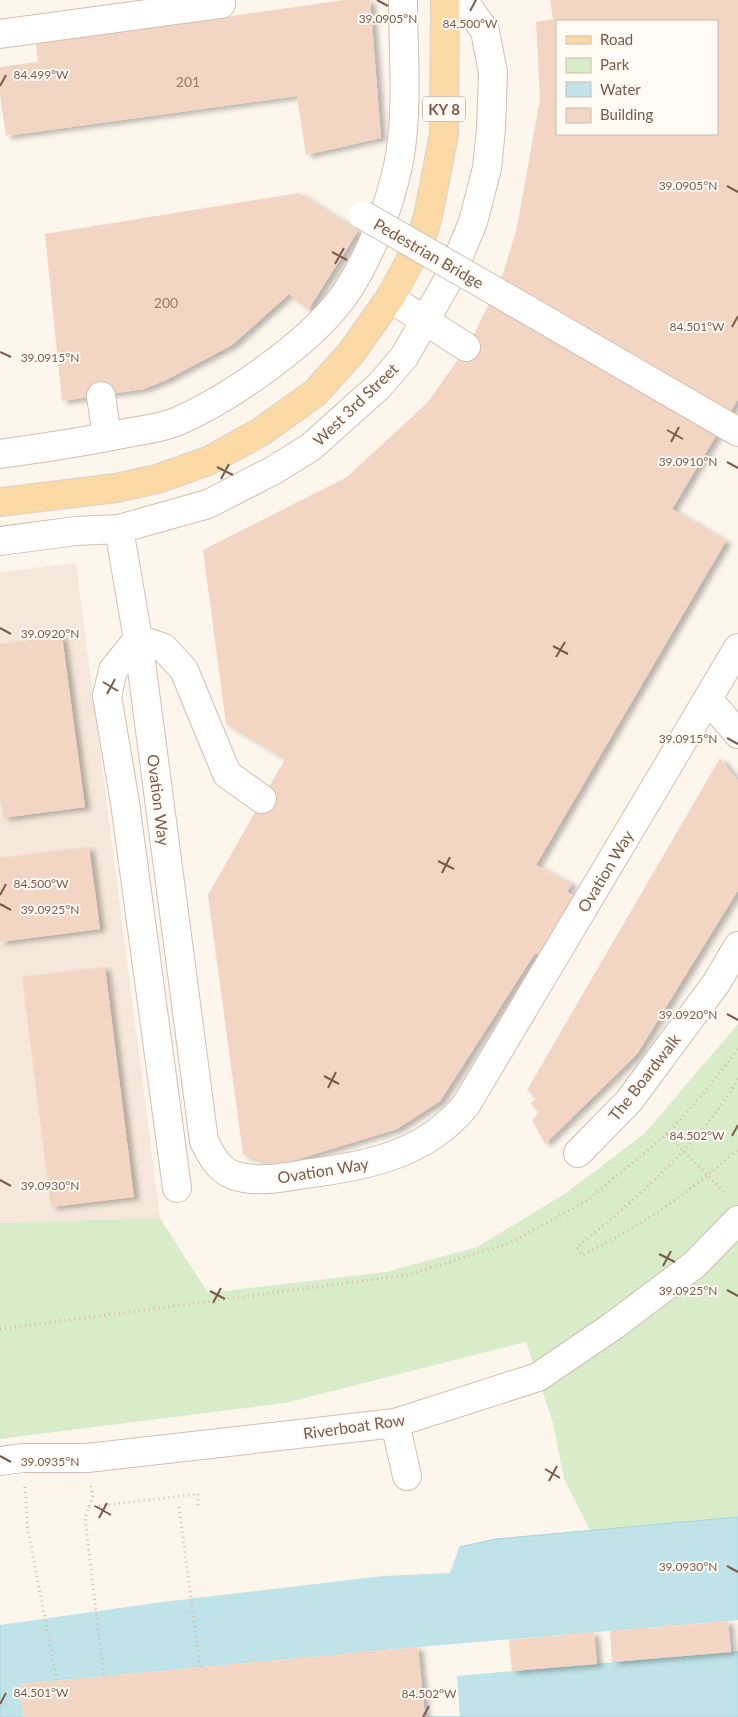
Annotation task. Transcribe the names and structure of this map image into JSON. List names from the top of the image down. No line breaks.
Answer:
{"streets":{"main road":["KY 8"],"street":["Pedestrian Bridge","West 3rd Street","Ovation Way","The Boardwalk","Riverboat Row"]},"crossings":[["West 3rd Street","Ovation Way"]],"house_numbers":["201","200"],"legend":["Road","Park","Water","Building"],"coordinates":["39.0905°N","84.500°W","84.499°W","84.501°W","39.0915°N","39.0910°N","39.0920°N","39.0925°N","84.502°W","39.0930°N","39.0935°N"]}
